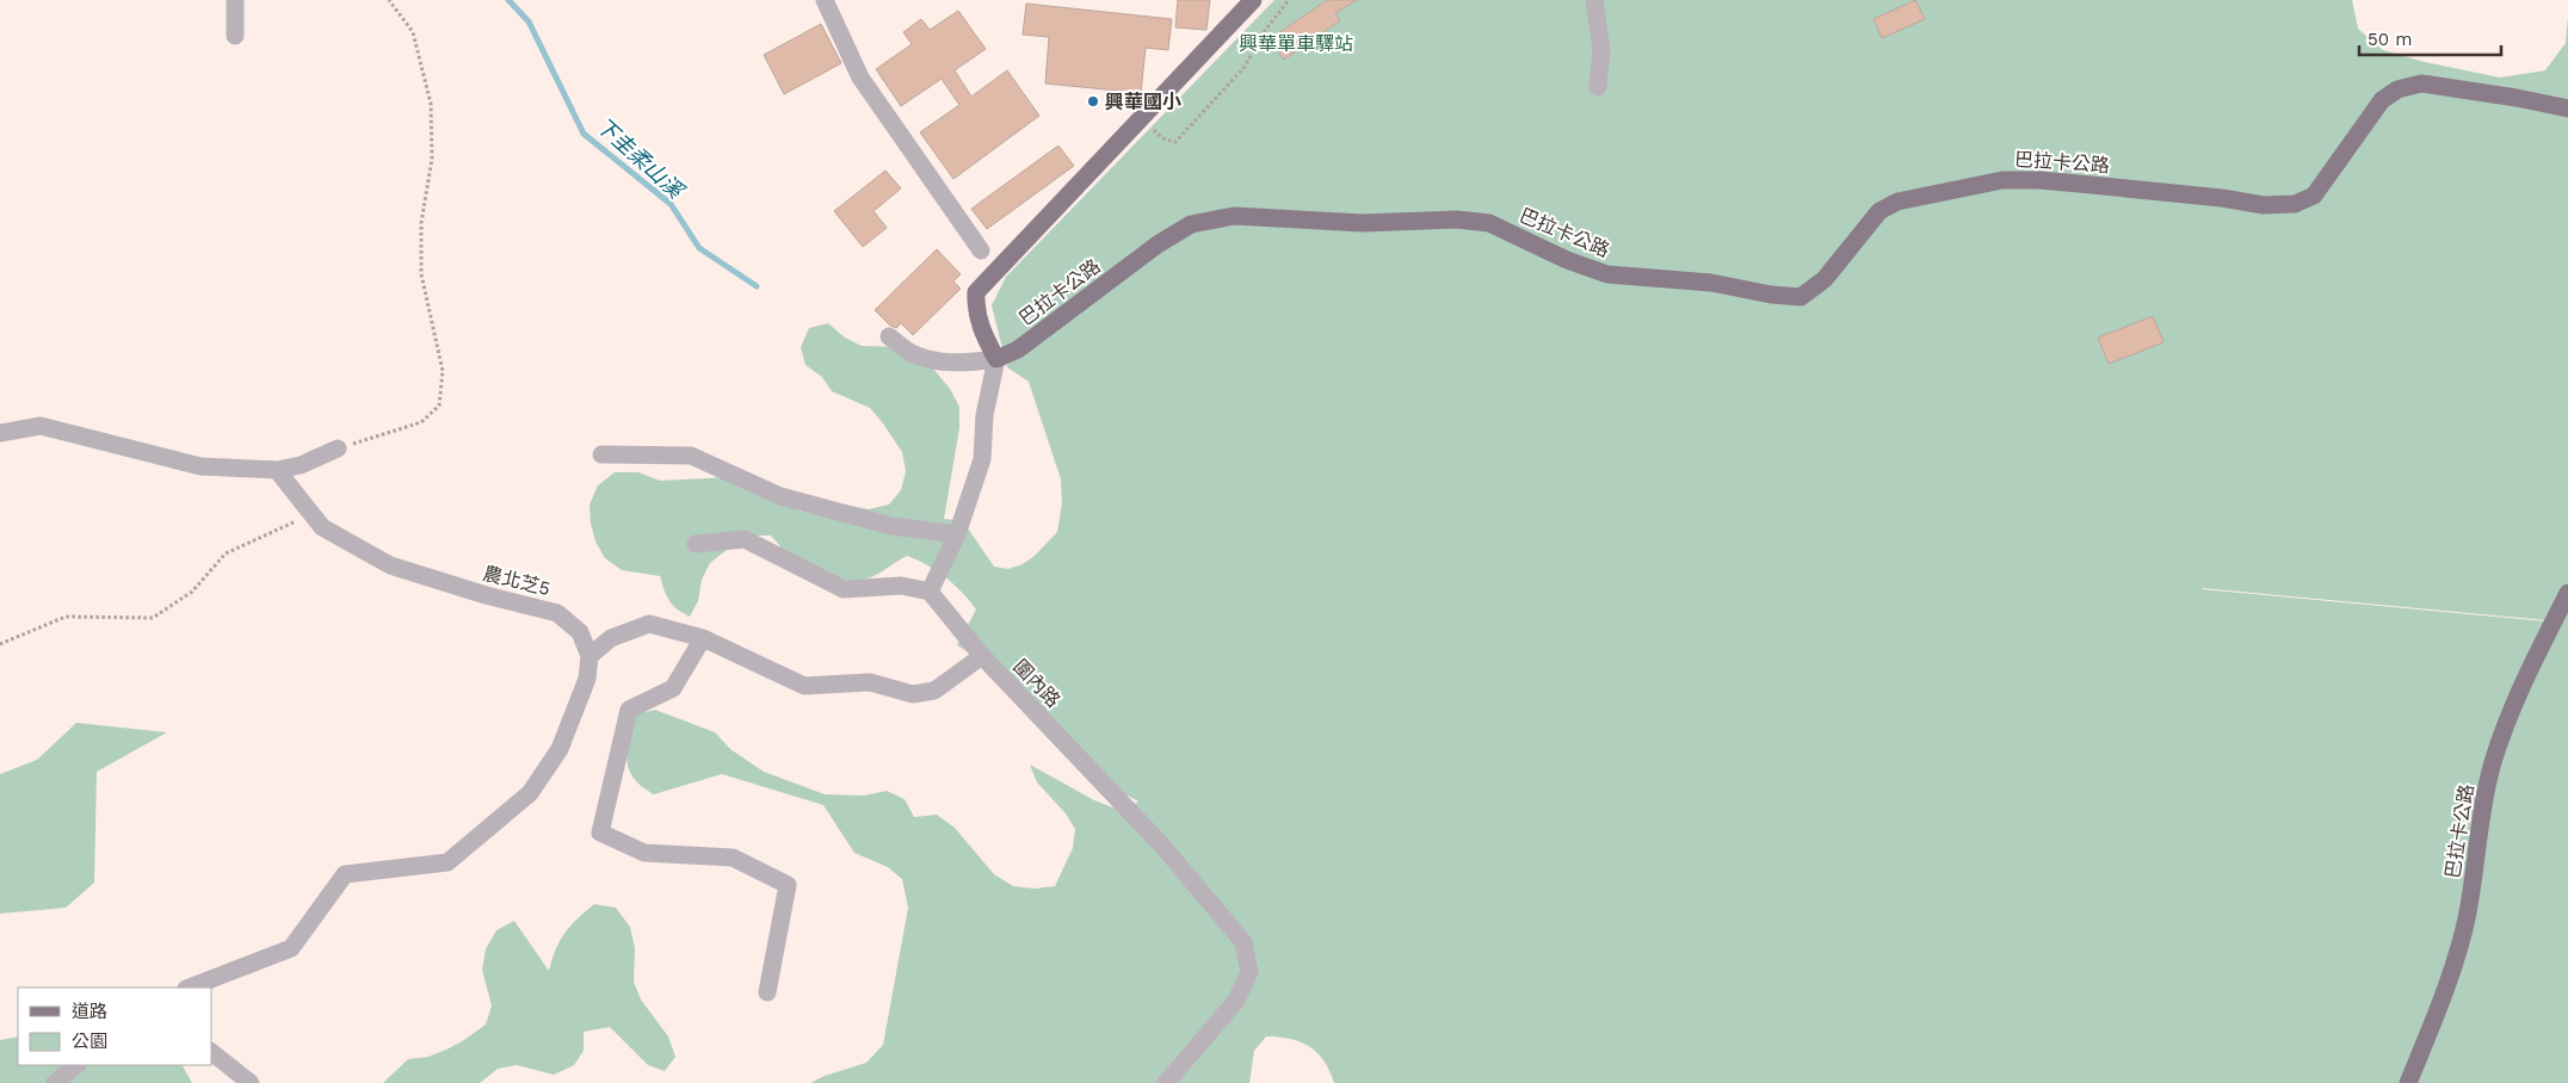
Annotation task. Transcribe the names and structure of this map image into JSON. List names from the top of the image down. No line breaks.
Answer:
{"streets":{"main road":["巴拉卡公路"],"street":["農北芝5","圍內路"]},"water":["下圭柔山溪"],"parks":["興華單車驛站"],"places":["興華國小"],"legend":["道路","公園"],"scale_bar":"50 m"}
